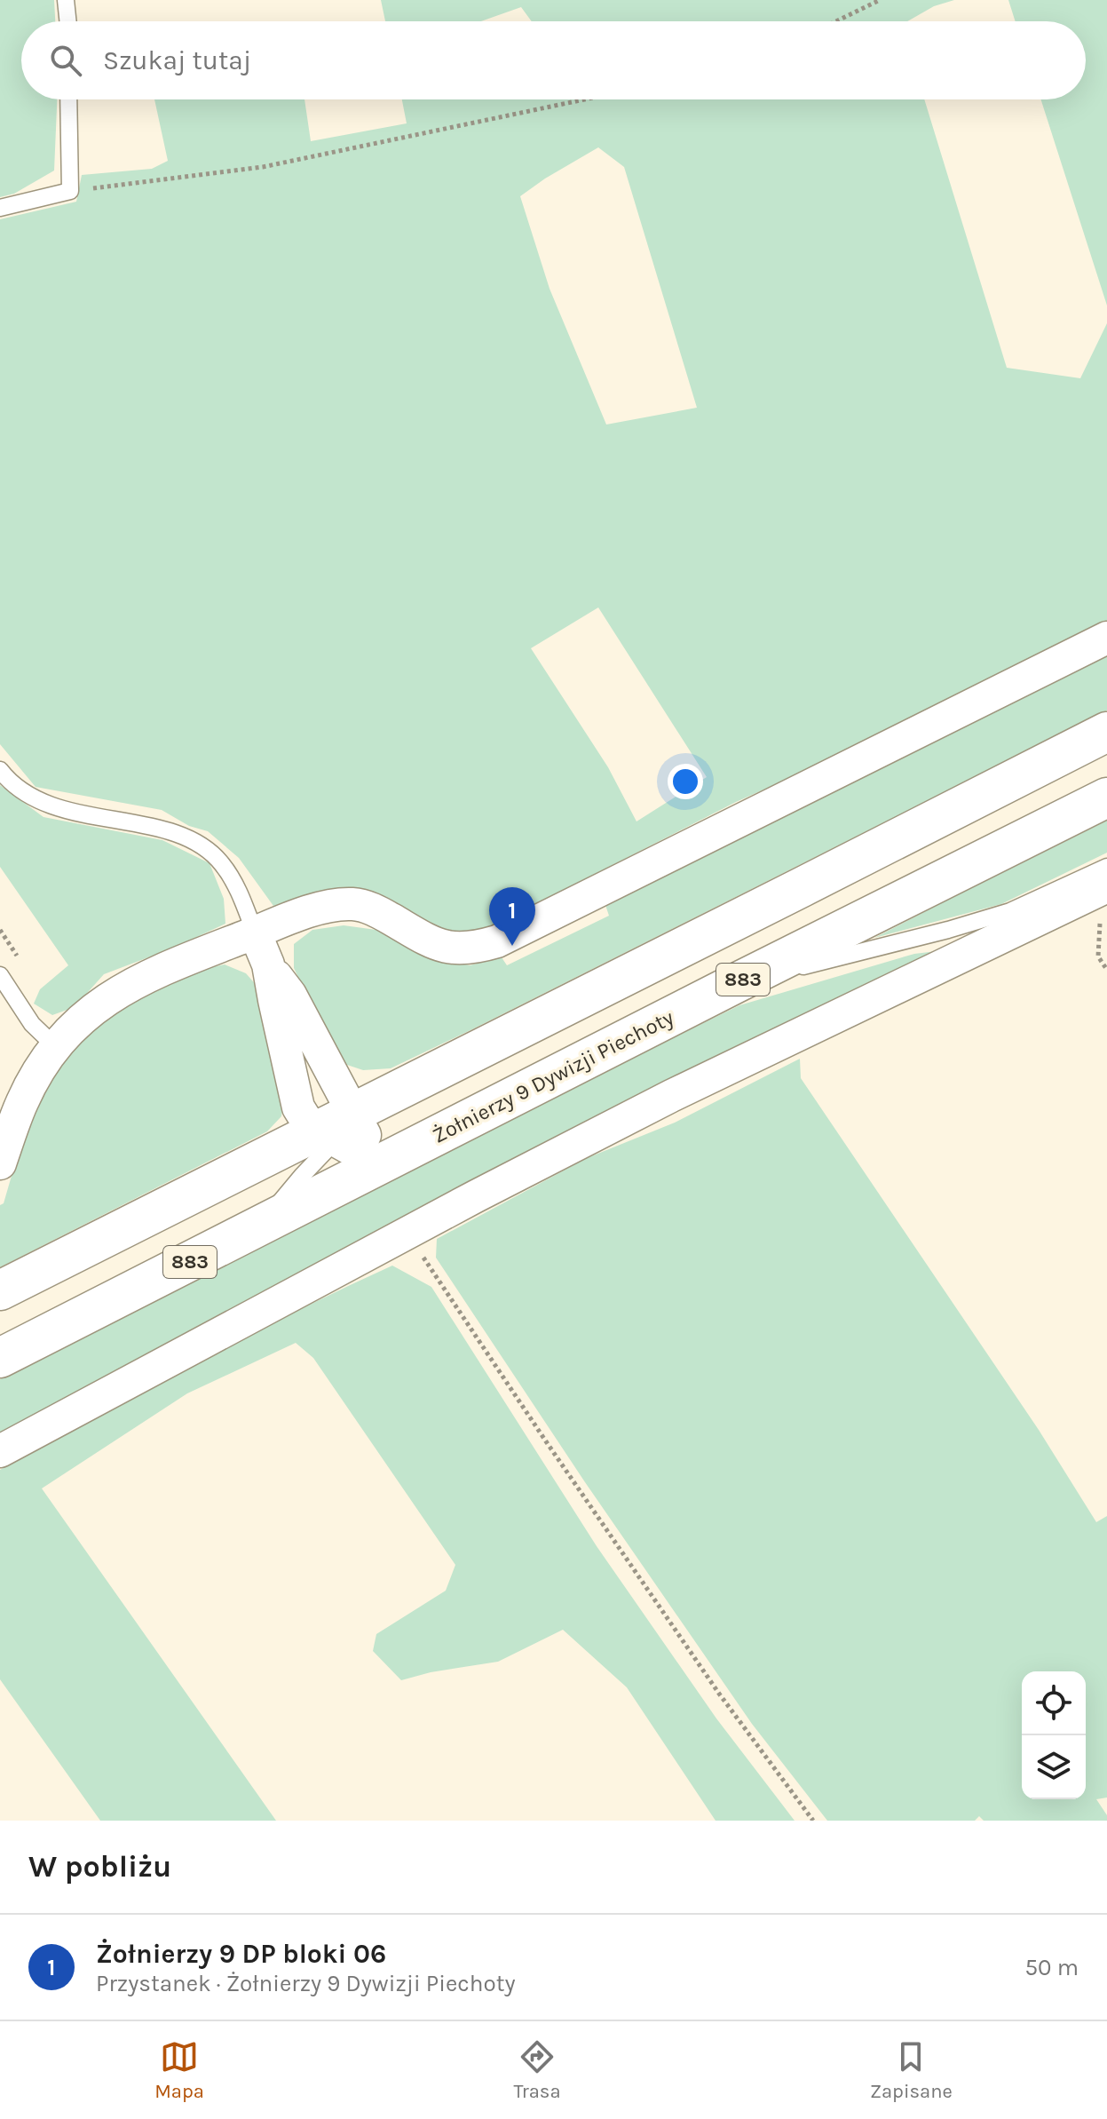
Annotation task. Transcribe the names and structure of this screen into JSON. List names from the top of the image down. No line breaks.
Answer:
{"streets":{"highway":["883","Żołnierzy 9 Dywizji Piechoty"]},"page":{"search":"Szukaj tutaj","pins":"1","heading":"W pobliżu","list":[{"mark":"1","name":"Żołnierzy 9 DP bloki 06","note":"Przystanek · Żołnierzy 9 Dywizji Piechoty","value":"50 m"}],"nav":["Mapa","Trasa","Zapisane"]}}
